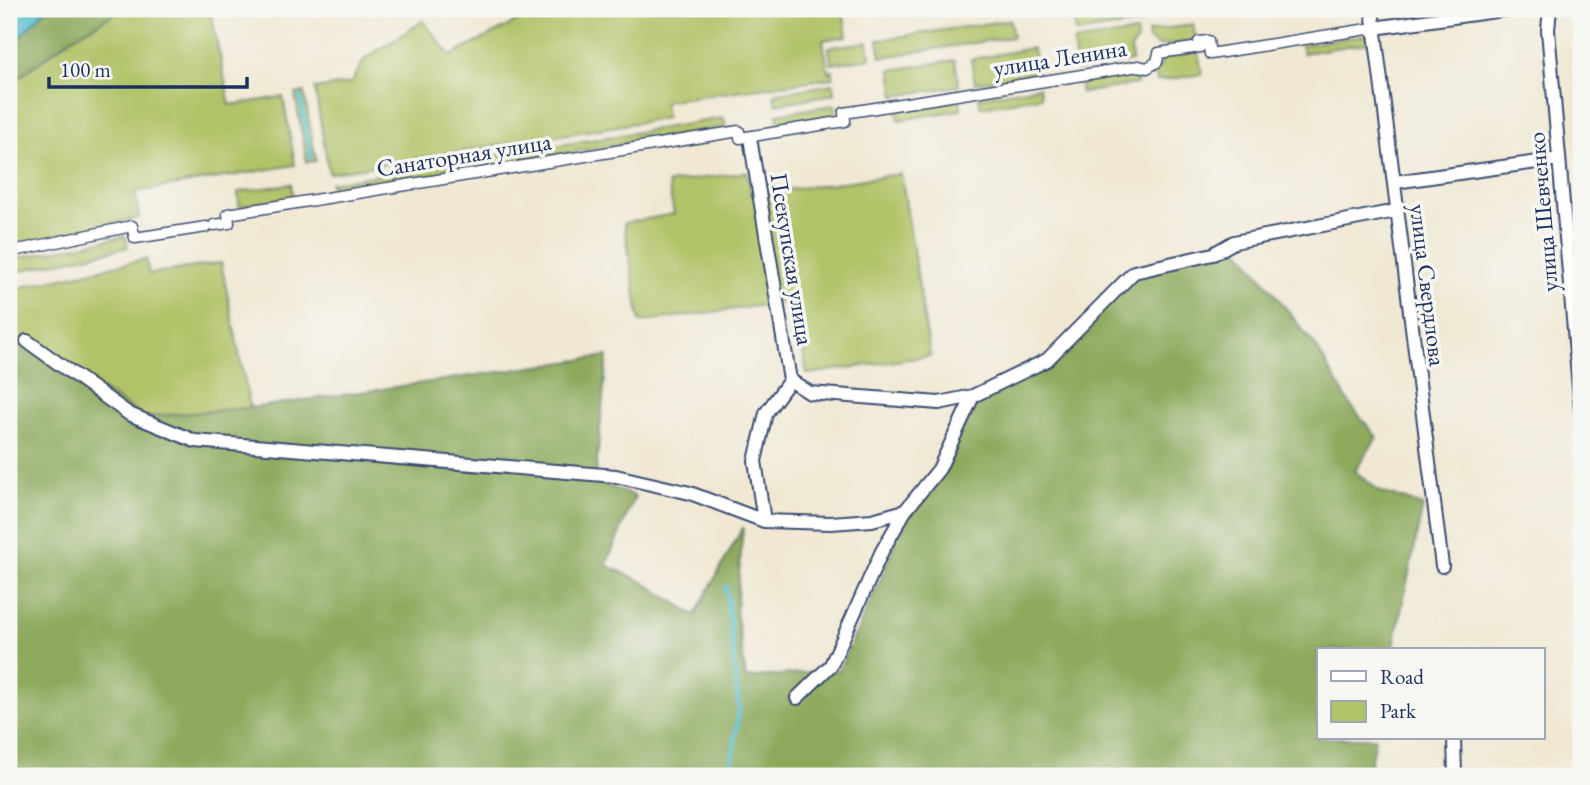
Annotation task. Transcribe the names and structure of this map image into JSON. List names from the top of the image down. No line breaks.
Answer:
{"streets":{"street":["улица Ленина","Санаторная улица","улица Шевченко","Псекупская улица","улица Свердлова"]},"crossings":[["улица Ленина","Санаторная улица"],["улица Ленина","улица Свердлова"]],"legend":["Road","Park"],"scale_bar":"100 m"}
